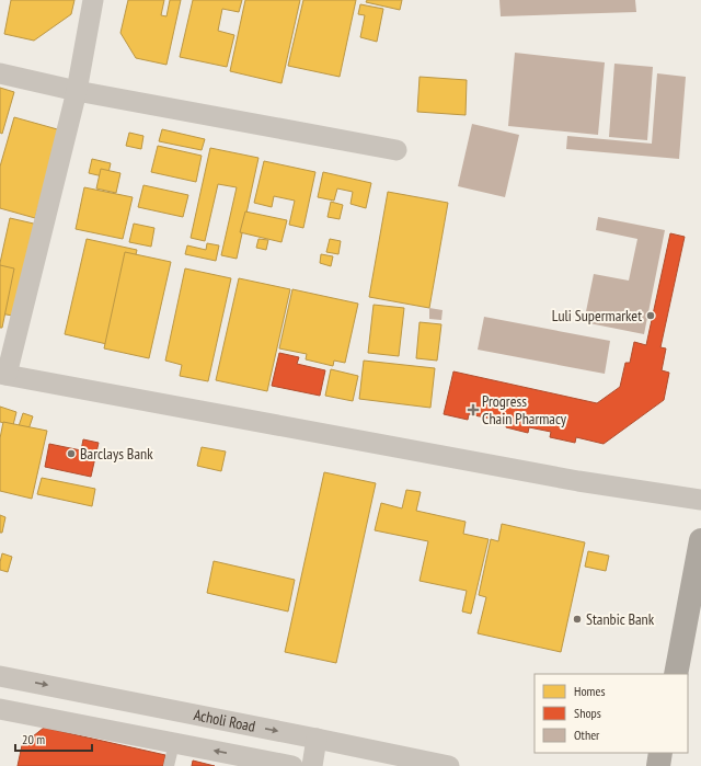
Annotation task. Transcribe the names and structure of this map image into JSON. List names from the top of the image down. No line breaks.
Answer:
{"streets":{"street":["Acholi Road"]},"places":{"other":["Luli Supermarket","Barclays Bank","Stanbic Bank"],"health":["Progress Chain Pharmacy"]},"legend":["Homes","Shops","Other"],"scale_bar":"20 m"}
